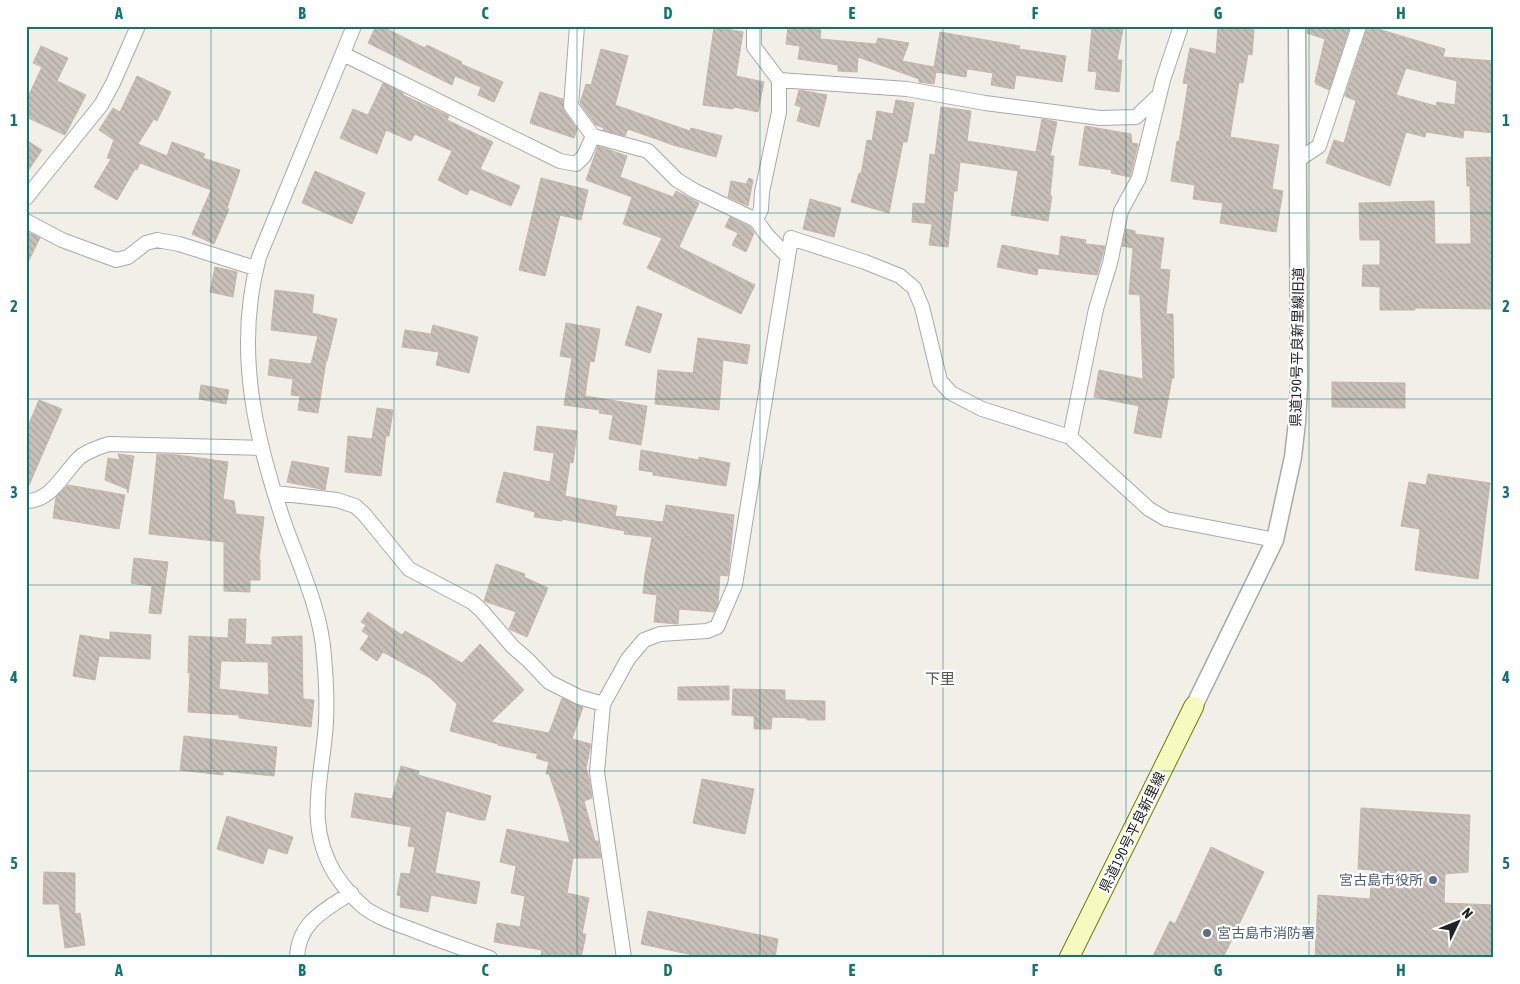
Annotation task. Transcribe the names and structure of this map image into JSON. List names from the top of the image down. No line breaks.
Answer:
{"streets":{"main road":["県道190号平良新里線"],"street":["県道190号平良新里線旧道"]},"crossings":[["県道190号平良新里線旧道","県道190号平良新里線"]],"districts":["下里"],"places":["宮古島市役所","宮古島市消防署"],"north":"top right","grid":{"columns":["A","B","C","D","E","F","G","H"],"rows":["1","2","3","4","5"]}}
